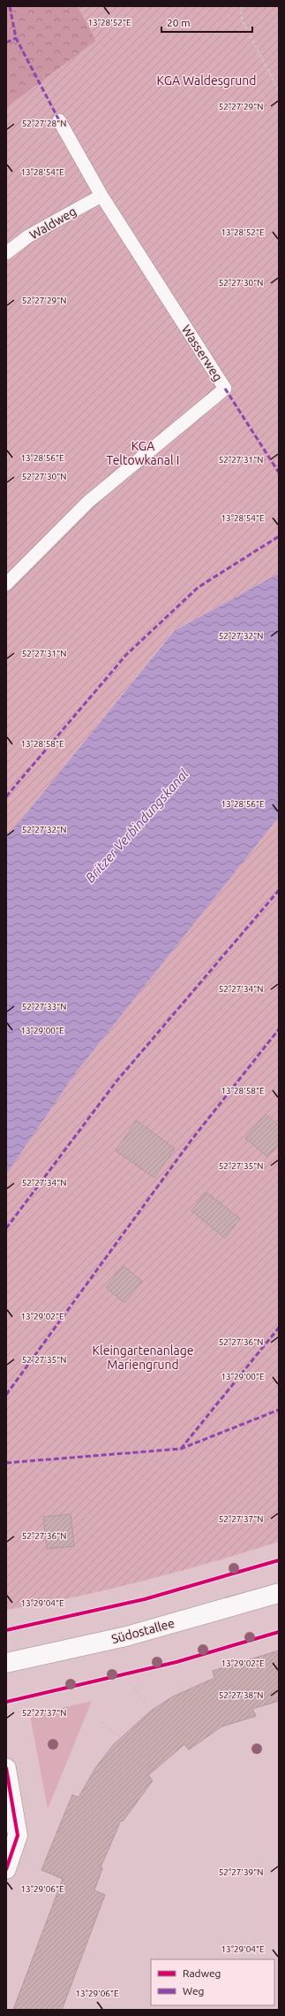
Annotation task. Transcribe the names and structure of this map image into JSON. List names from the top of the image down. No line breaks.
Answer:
{"streets":{"main road":["Südostallee"],"lane":["Waldweg","Wasserweg"]},"crossings":[["Waldweg","Wasserweg"]],"water":["Britzer Verbindungskanal"],"parks":["KGA Waldesgrund","KGA Teltowkanal I","Kleingartenanlage Mariengrund"],"legend":["Radweg","Weg"],"scale_bar":"20 m","coordinates":["13°28'52\"E","52°27'29\"N","52°27'28\"N","13°28'54\"E","52°27'30\"N","13°28'56\"E","52°27'31\"N","52°27'32\"N","13°28'58\"E","52°27'34\"N","52°27'33\"N","13°29'00\"E","52°27'35\"N","13°29'02\"E","52°27'36\"N","52°27'37\"N","13°29'04\"E","52°27'38\"N","52°27'39\"N","13°29'06\"E"]}
